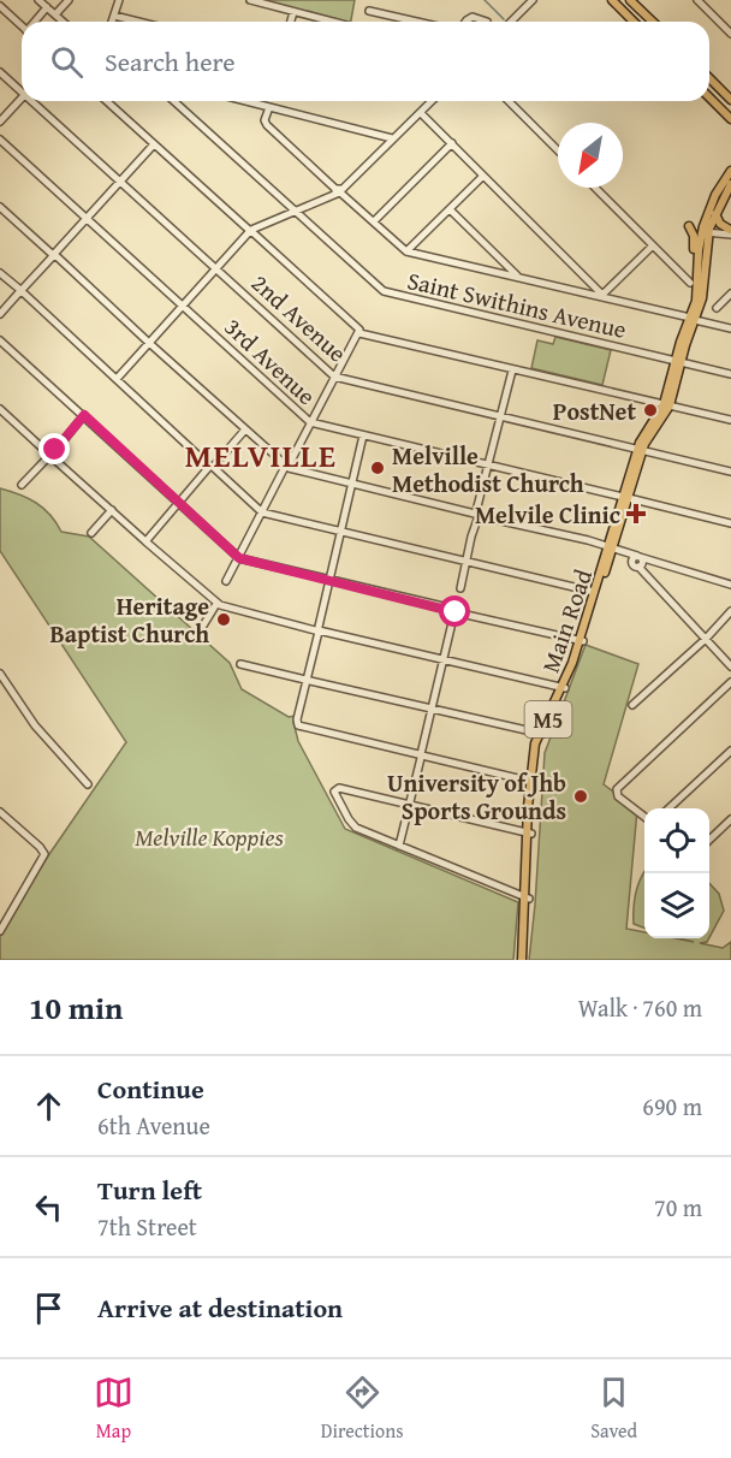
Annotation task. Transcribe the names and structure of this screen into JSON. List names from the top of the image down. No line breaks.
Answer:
{"streets":{"main road":["Main Road","M5"],"street":["Saint Swithins Avenue","2nd Avenue","3rd Avenue"]},"crossings":[["Saint Swithins Avenue","M5"],["2nd Avenue","Main Road"],["3rd Avenue","Main Road"],["Main Road","M5"]],"districts":["MELVILLE"],"parks":["Melville Koppies"],"places":{"other":["PostNet","Melville Methodist Church","Heritage Baptist Church","University of Jhb Sports Grounds"],"health":["Melvile Clinic"]},"north":"bottom left","page":{"search":"Search here","heading":["10 min","Walk · 760 m"],"list":[["Continue","6th Avenue","690 m"],["Turn left","7th Street","70 m"],"Arrive at destination"],"nav":["Map","Directions","Saved"]}}
